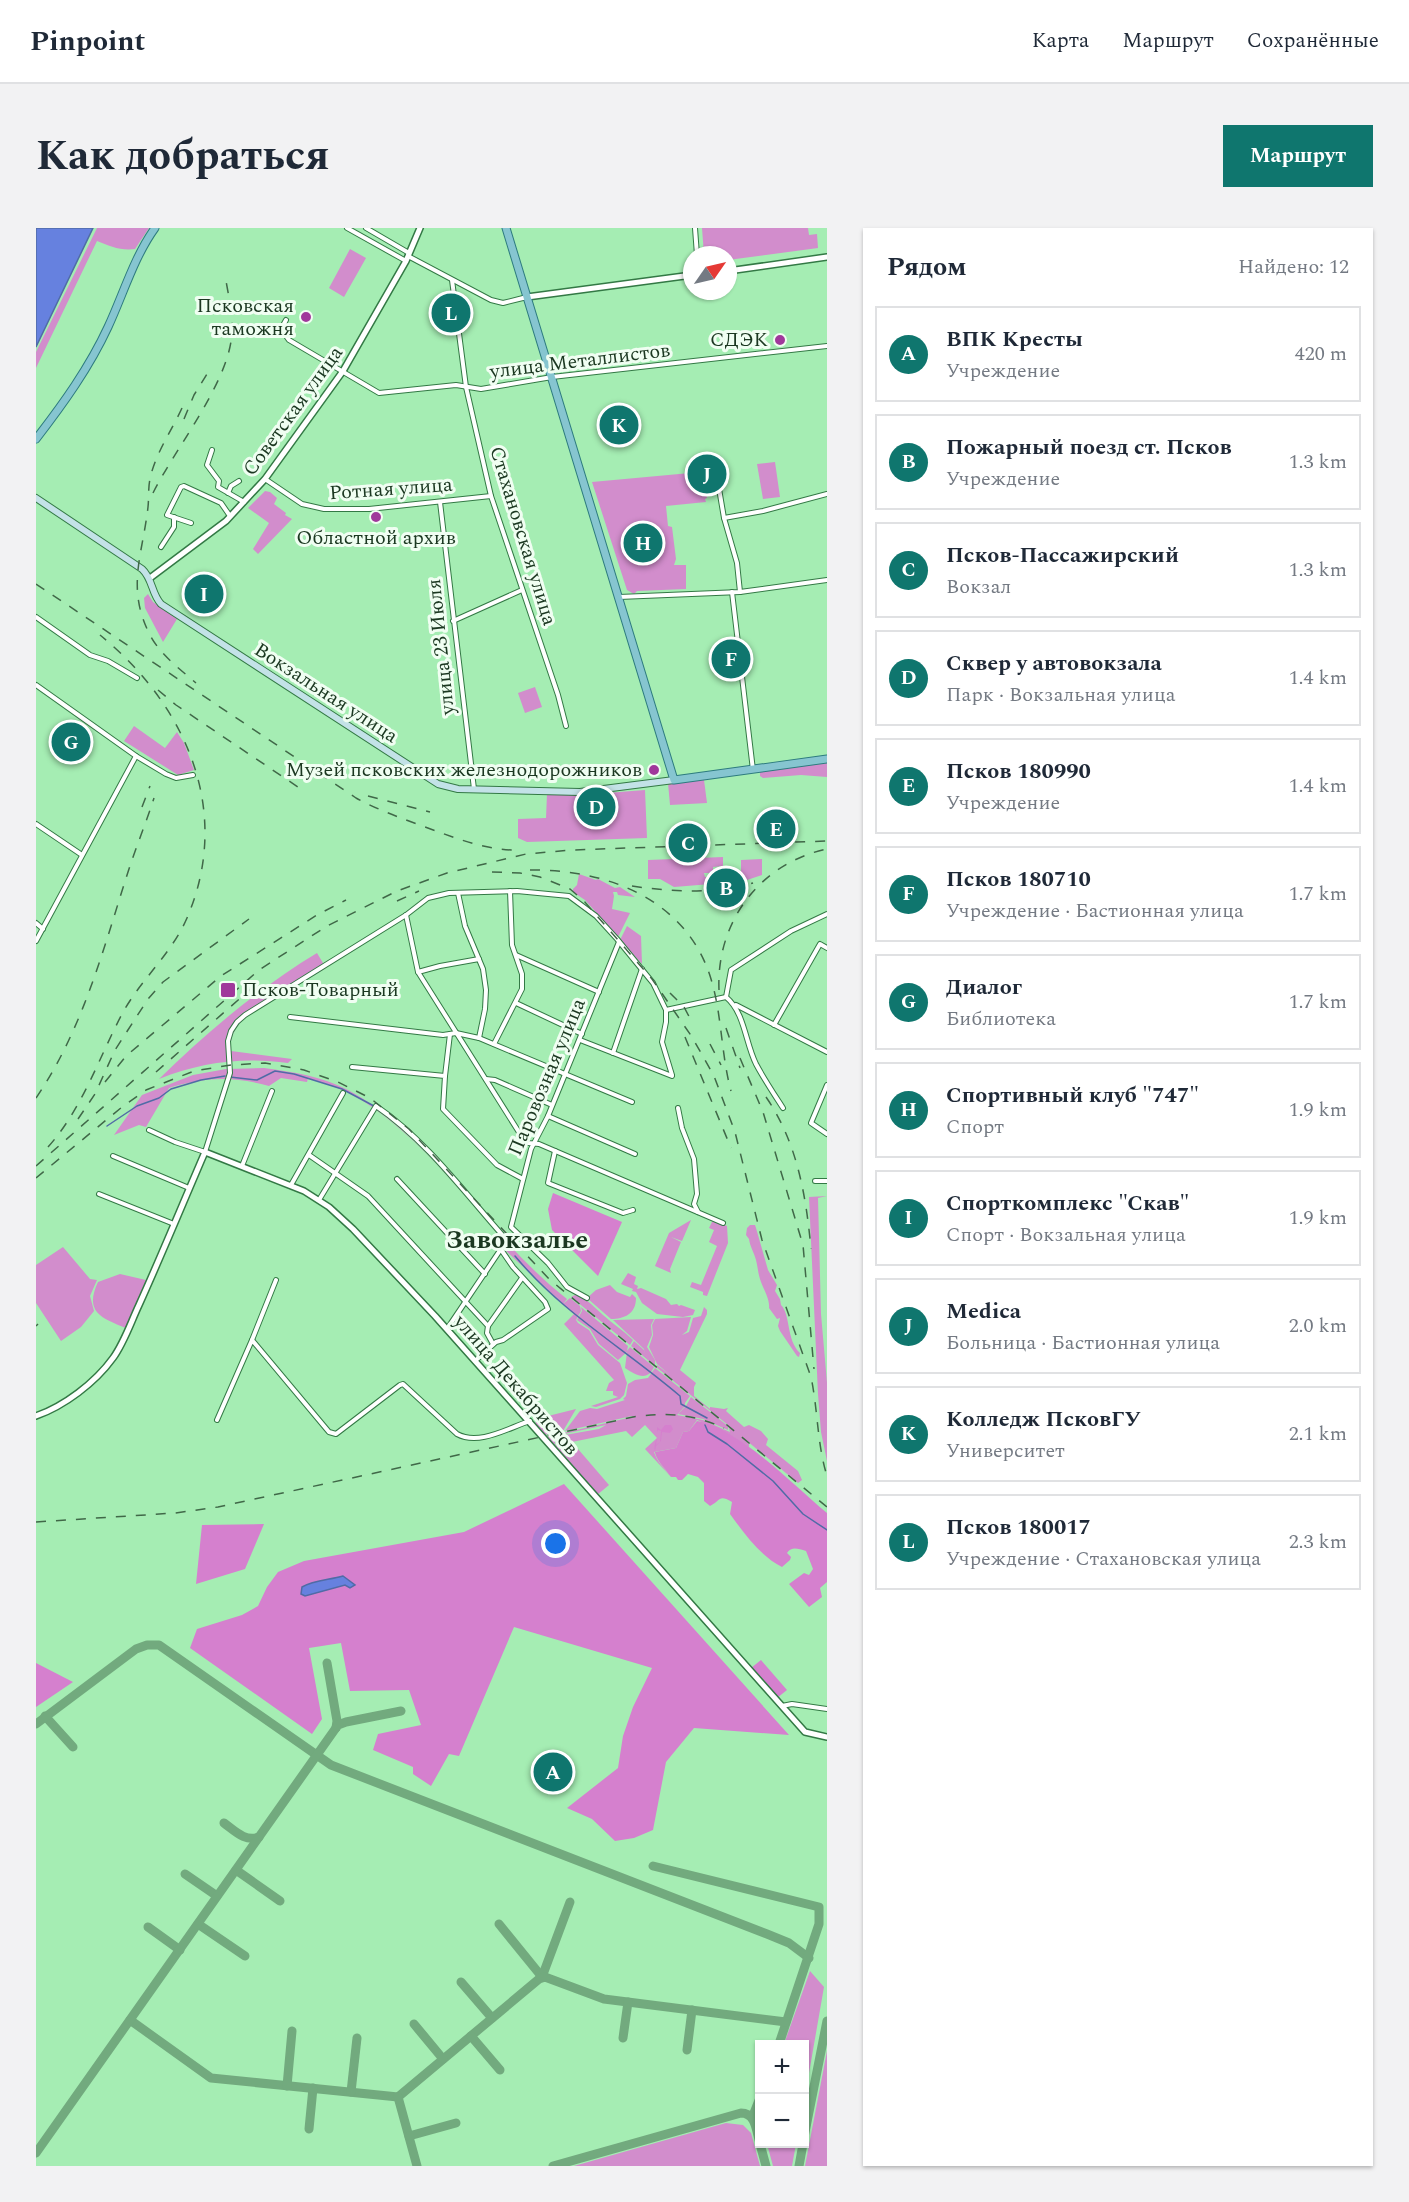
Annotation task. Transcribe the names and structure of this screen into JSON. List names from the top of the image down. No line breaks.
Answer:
{"streets":{"main road":["Вокзальная улица"],"street":["улица Металлистов","Советская улица","Ротная улица","Стахановская улица","улица 23 Июля","Паровозная улица","улица Декабристов"]},"crossings":[["улица Металлистов","Советская улица"],["улица Металлистов","Стахановская улица"],["Советская улица","Ротная улица"],["Советская улица","Вокзальная улица"],["Ротная улица","Стахановская улица"],["Ротная улица","улица 23 Июля"],["улица 23 Июля","Вокзальная улица"]],"districts":["Завокзалье"],"places":{"other":["Псковская таможня","СДЭК","Областной архив","Музей псковских железнодорожников"],"transit":["Псков-Товарный"]},"north":"top right","page":{"header":"Pinpoint","nav":["Карта","Маршрут","Сохранённые"],"title":"Как добраться","buttons":"Маршрут","heading":["Рядом","Найдено: 12"],"pins":["L","K","J","H","I","F","G","D","E","C","B","A"],"list":[{"mark":"A","name":"ВПК Кресты","note":"Учреждение","value":"420 m"},{"mark":"B","name":"Пожарный поезд ст. Псков","note":"Учреждение","value":"1.3 km"},{"mark":"C","name":"Псков-Пассажирский","note":"Вокзал","value":"1.3 km"},{"mark":"D","name":"Сквер у автовокзала","note":"Парк · Вокзальная улица","value":"1.4 km"},{"mark":"E","name":"Псков 180990","note":"Учреждение","value":"1.4 km"},{"mark":"F","name":"Псков 180710","note":"Учреждение · Бастионная улица","value":"1.7 km"},{"mark":"G","name":"Диалог","note":"Библиотека","value":"1.7 km"},{"mark":"H","name":"Спортивный клуб \"747\"","note":"Спорт","value":"1.9 km"},{"mark":"I","name":"Спорткомплекс \"Скав\"","note":"Спорт · Вокзальная улица","value":"1.9 km"},{"mark":"J","name":"Medica","note":"Больница · Бастионная улица","value":"2.0 km"},{"mark":"K","name":"Колледж ПсковГУ","note":"Университет","value":"2.1 km"},{"mark":"L","name":"Псков 180017","note":"Учреждение · Стахановская улица","value":"2.3 km"}],"map_buttons":["+","−"]}}
